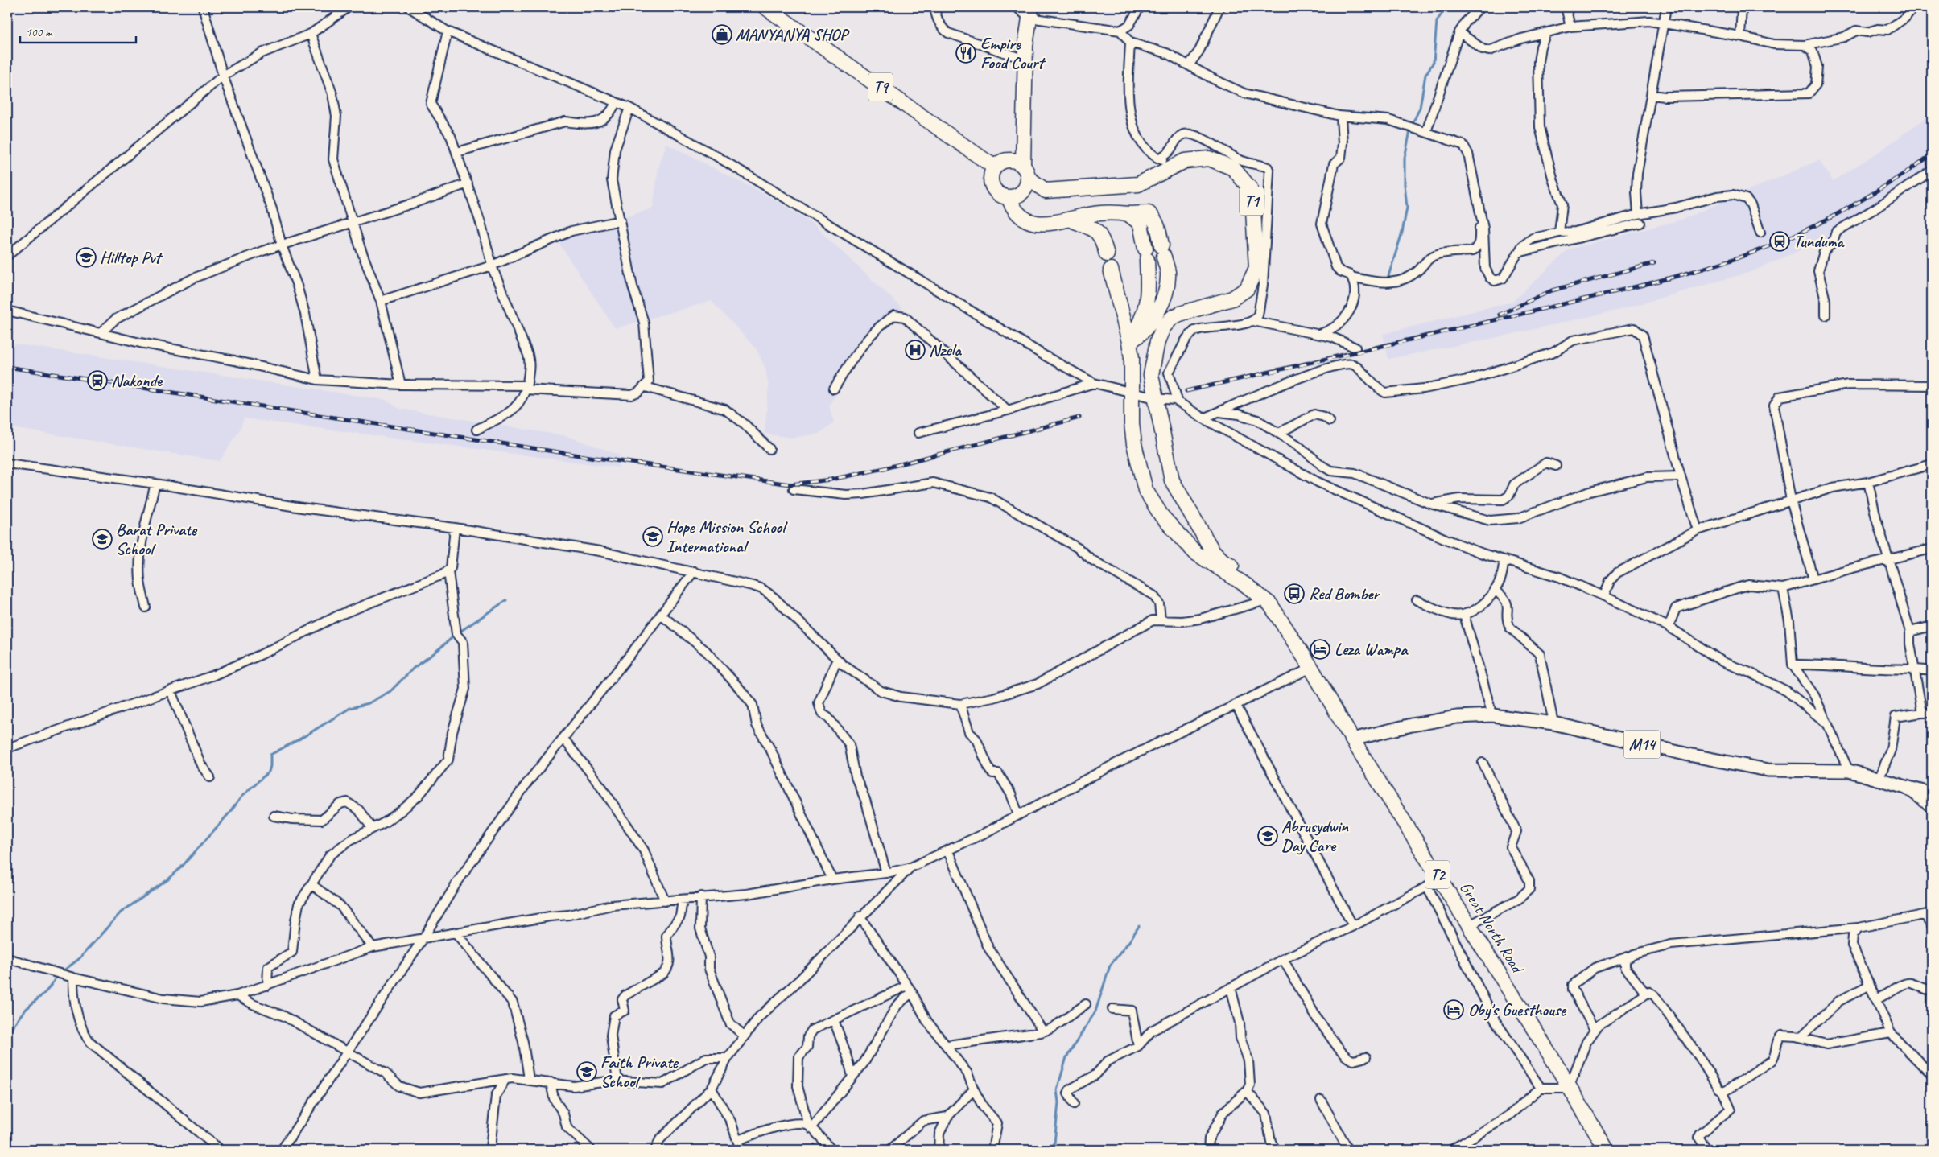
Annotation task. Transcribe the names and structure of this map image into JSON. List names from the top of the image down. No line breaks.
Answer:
{"streets":{"highway":["T9","T1","T2","Great North Road"],"main road":["M14"]},"crossings":[["T9","T1"],["T1","Great North Road"],["M14","Great North Road"]],"places":{"shop":["MANYANYA SHOP"],"restaurant":["Empire Food Court"],"station":["Tunduma","Nakonde"],"school or university":["Hilltop Pvt","Hope Mission School International","Barat Private School","Abrusydwin Day Care","Faith Private School"],"hospital":["Nzela"],"bus stop":["Red Bomber"],"hotel":["Leza Wampa","Oby's Guesthouse"]},"scale_bar":"100 m"}
